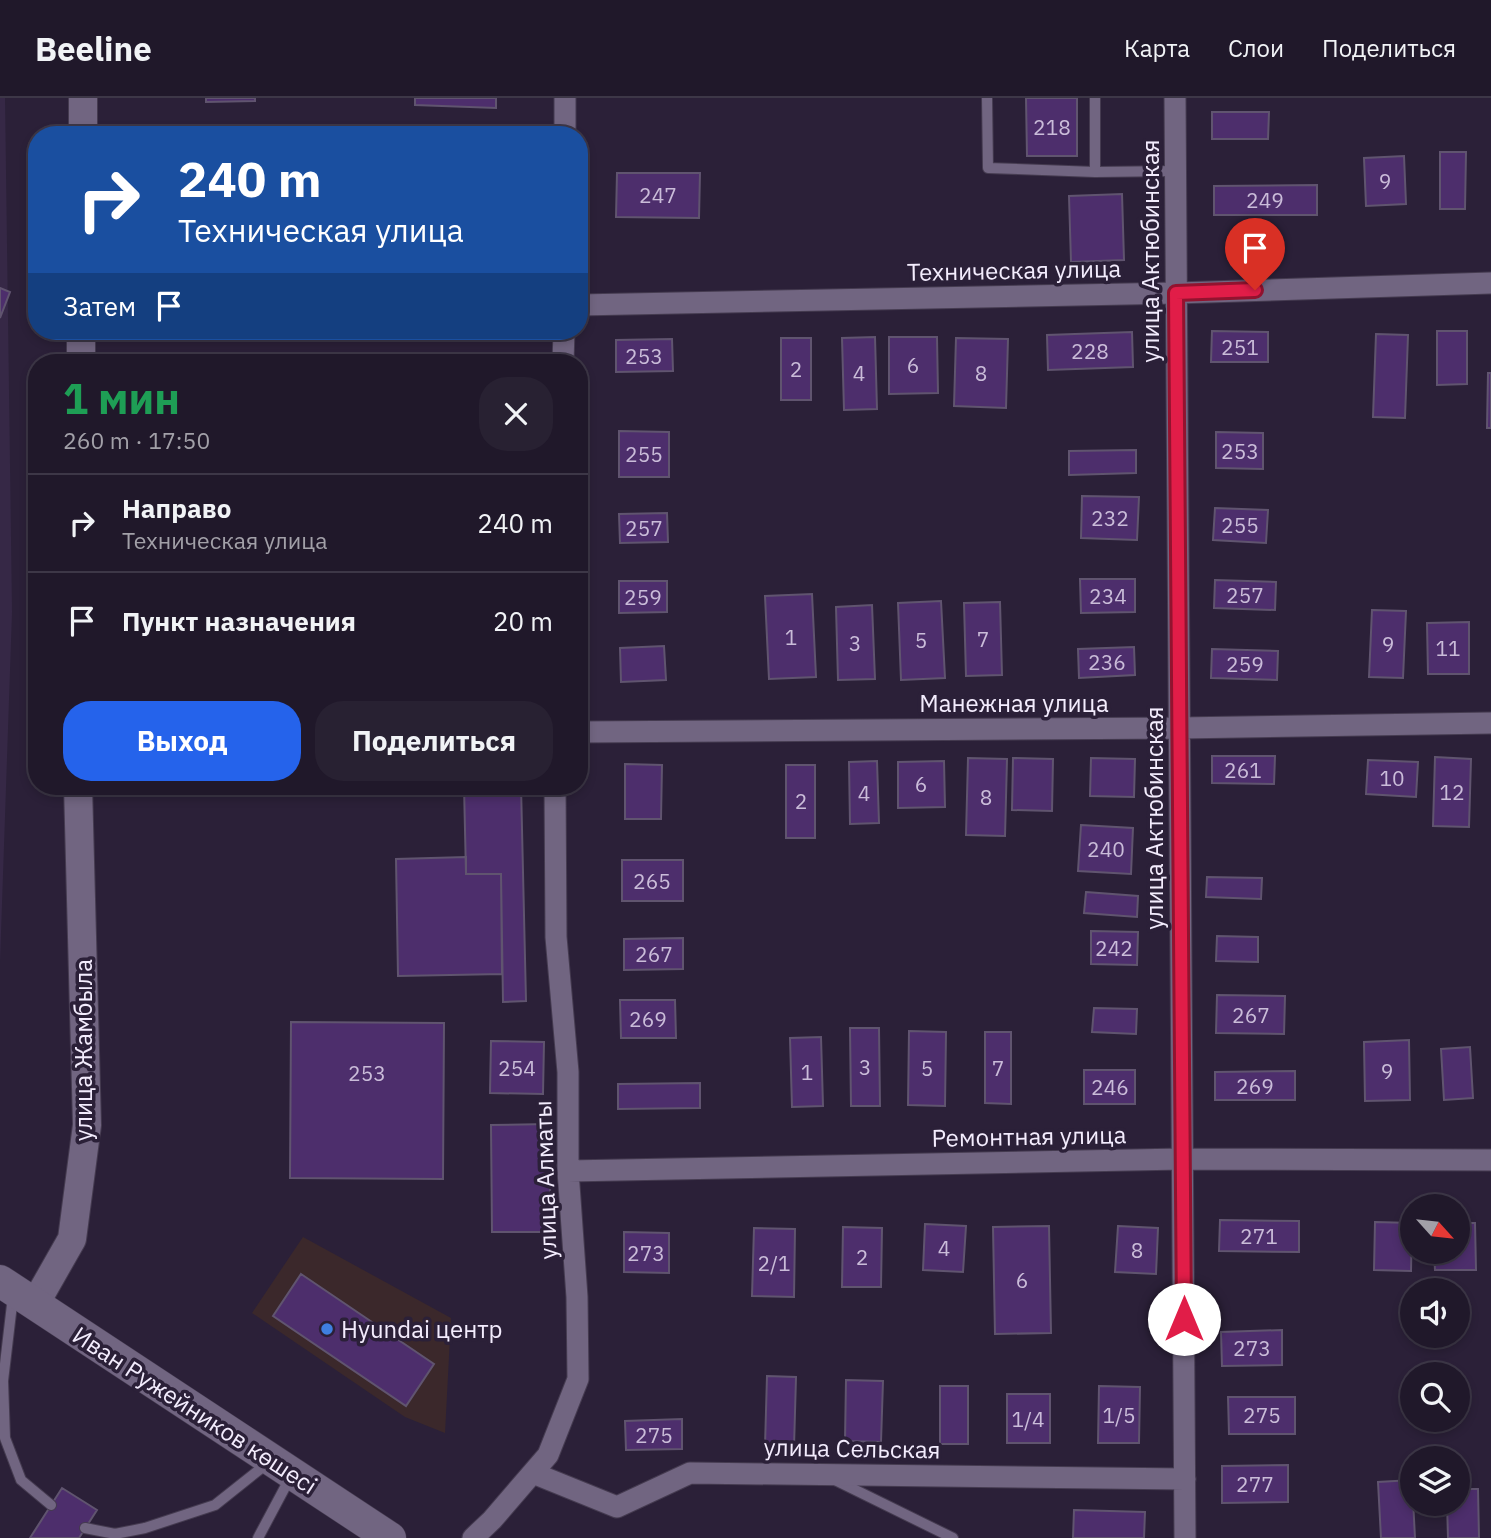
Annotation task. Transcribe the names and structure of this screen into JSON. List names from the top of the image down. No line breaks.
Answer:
{"streets":{"main road":["Иван Ружейников көшесі"],"street":["улица Актюбинская","Техническая улица","Манежная улица","улица Жамбыла","Ремонтная улица","улица Алматы","улица Сельская"]},"crossings":[["улица Актюбинская","Техническая улица"],["улица Актюбинская","Манежная улица"],["улица Актюбинская","Ремонтная улица"],["улица Актюбинская","улица Сельская"],["улица Жамбыла","Иван Ружейников көшесі"],["Ремонтная улица","улица Алматы"],["улица Алматы","улица Сельская"]],"places":["Hyundai центр"],"house_numbers":["218","9","247","249","251","228","253","6","2","4","8","253","255","232","255","257","257","234","259","1","7","5","3","9","11","236","259","261","10","6","12","4","8","2","240","265","242","267","267","269","3","254","5","7","9","1","253","269","246","271","4","8","273","2","2/1","6","273","1/5","275","1/4","275","277"],"north":"bottom right","page":{"header":"Beeline","nav":["Карта","Слои","Поделиться"],"turn":["240 m","Техническая улица"],"then":"Затем","heading":["1 мин","260 m · 17:50"],"list":[{"name":"Направо","note":"Техническая улица","value":"240 m"},{"name":"Пункт назначения","value":"20 m"}],"buttons":["Выход","Поделиться"]}}
